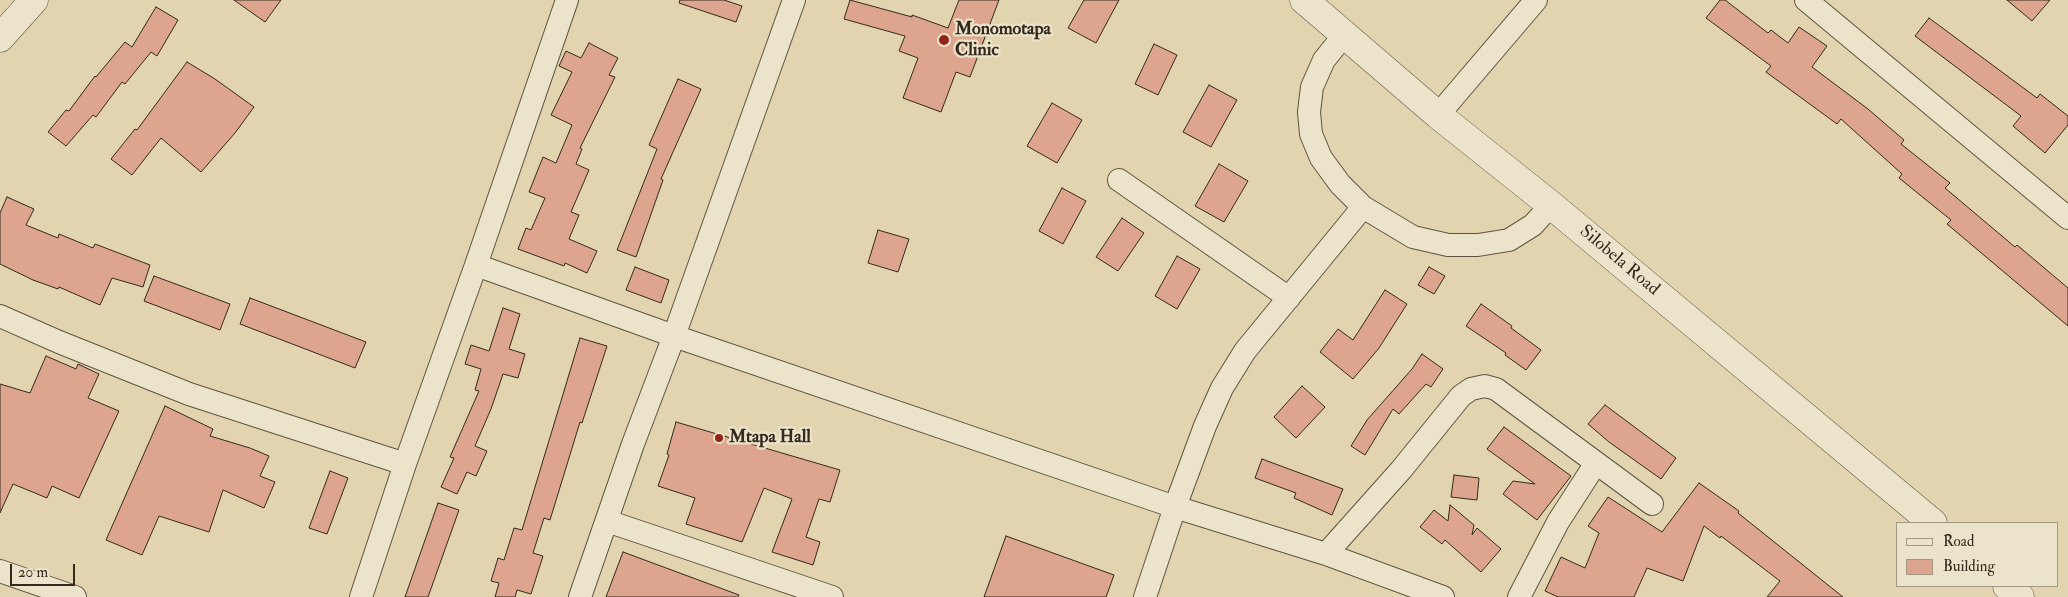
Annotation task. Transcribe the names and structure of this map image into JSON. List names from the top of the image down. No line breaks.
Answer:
{"streets":{"street":["Silobela Road"]},"places":["Monomotapa Clinic","Mtapa Hall"],"legend":["Road","Building"],"scale_bar":"20 m"}
